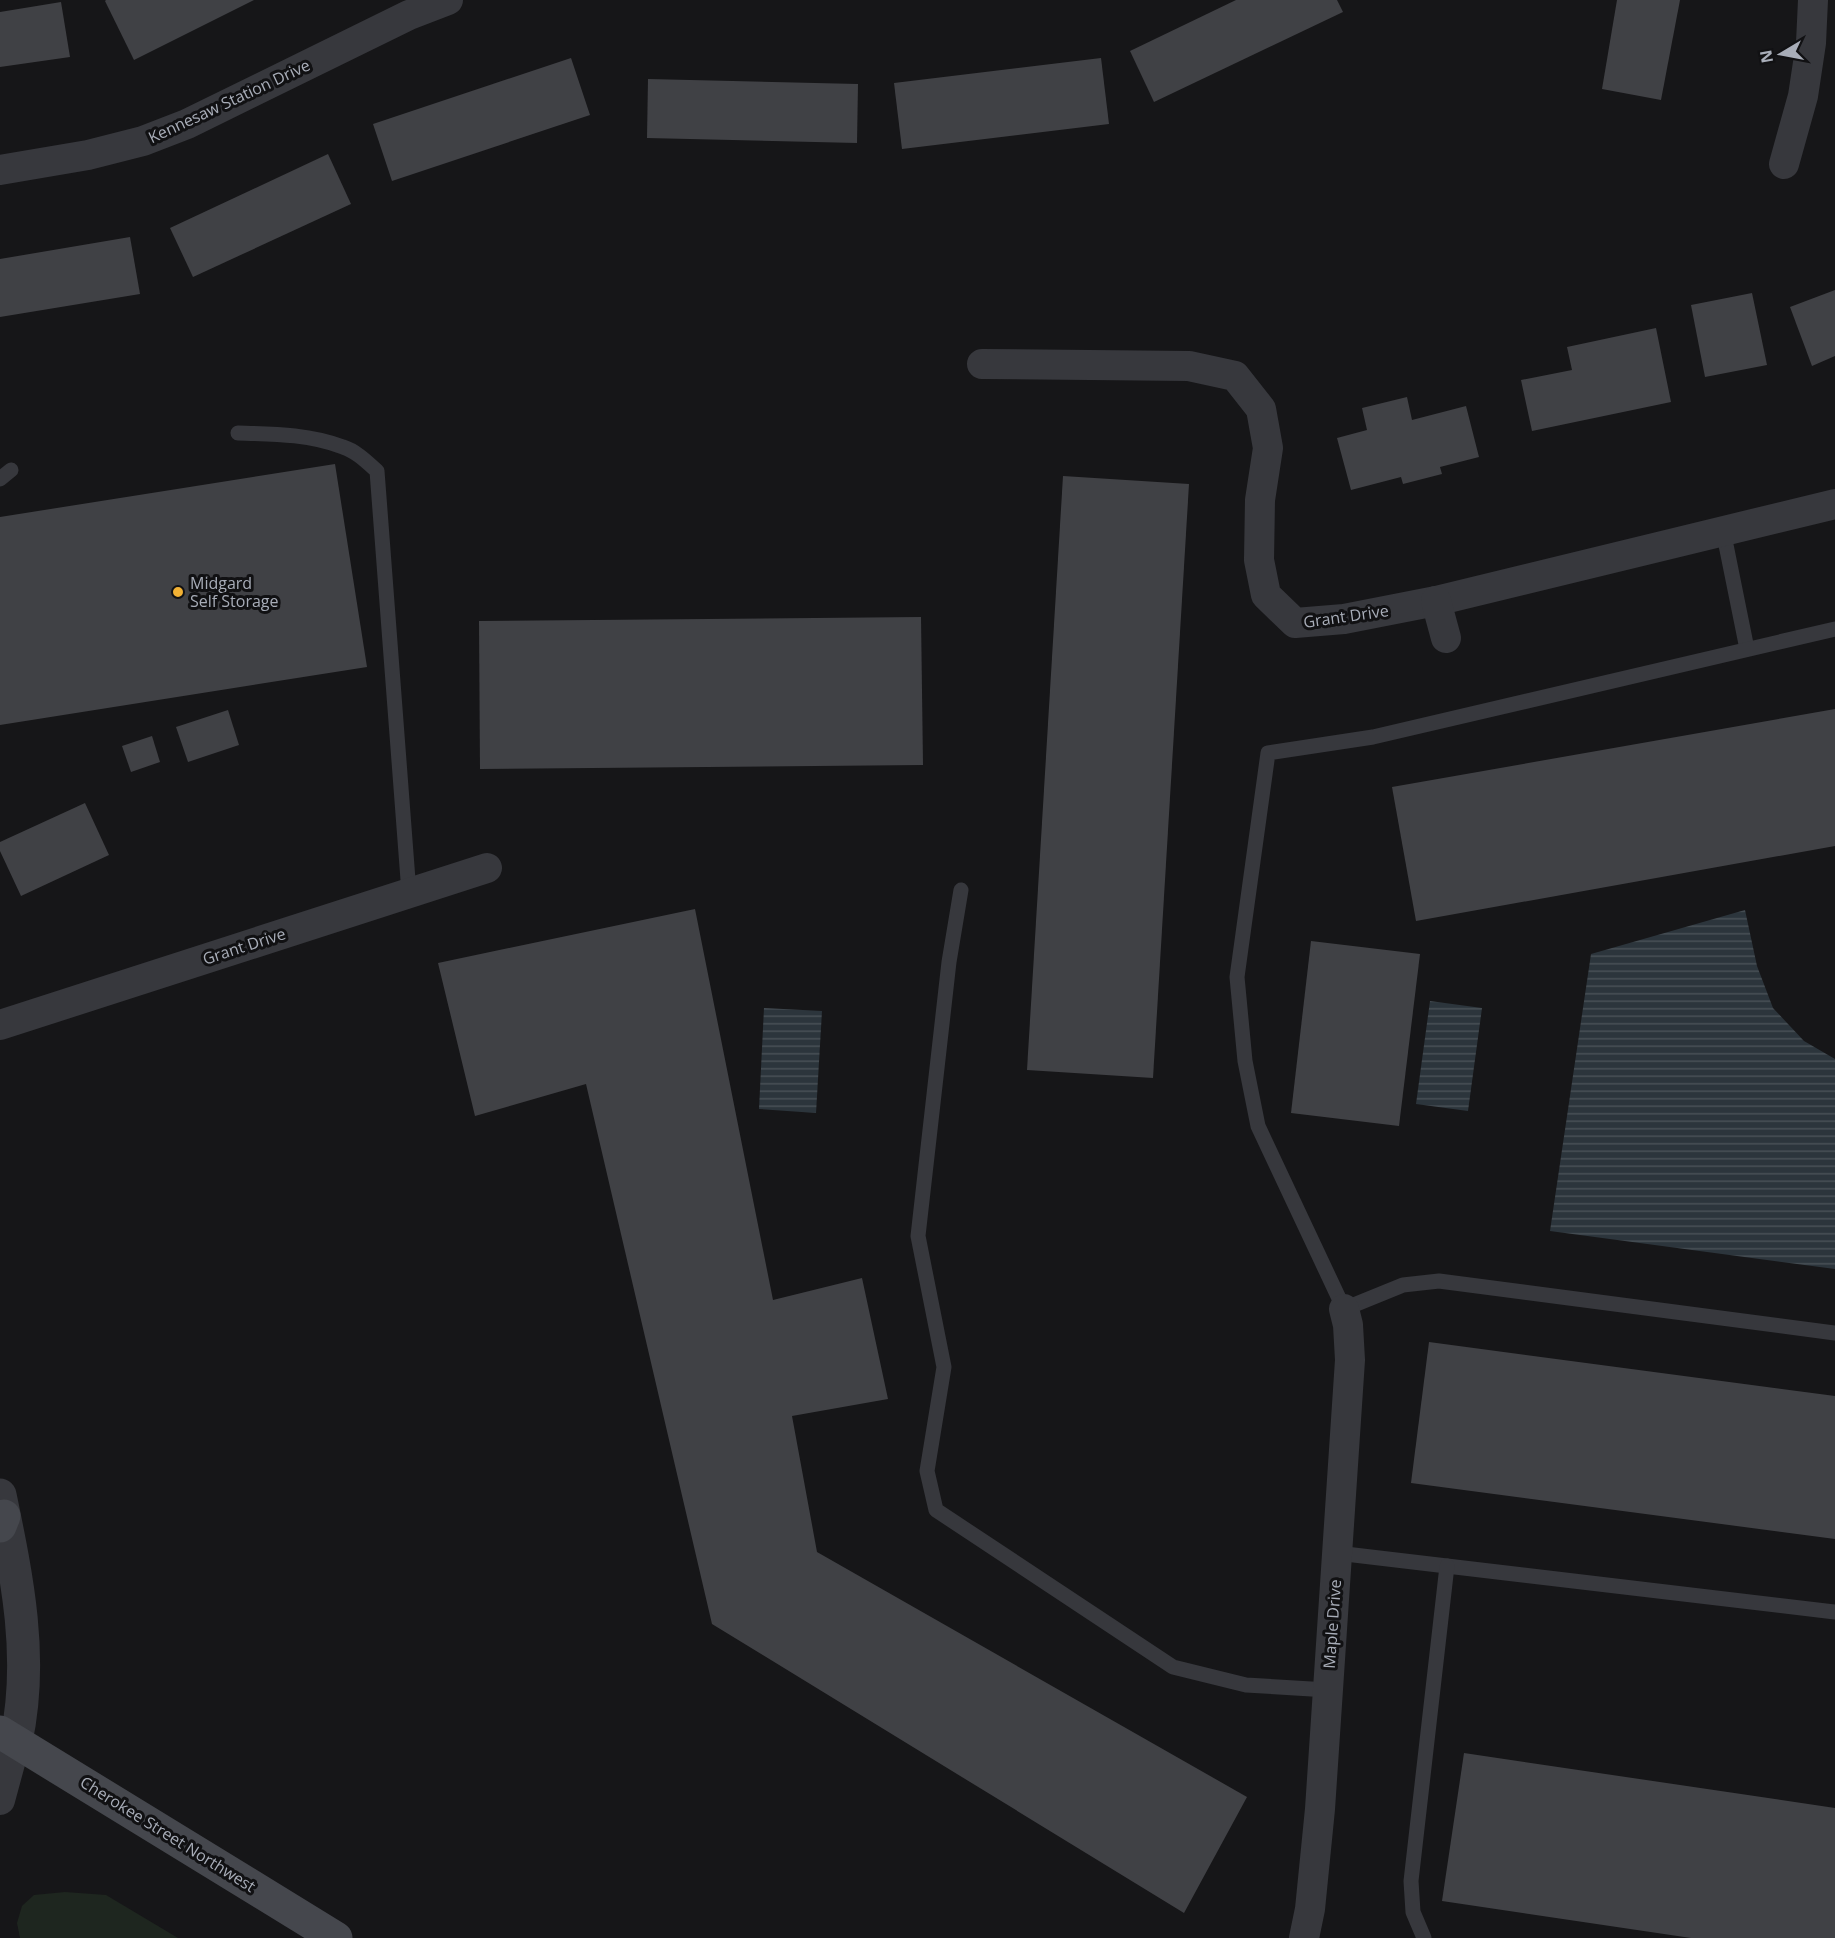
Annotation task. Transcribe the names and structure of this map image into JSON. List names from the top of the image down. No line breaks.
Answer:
{"streets":{"main road":["Cherokee Street Northwest"],"street":["Kennesaw Station Drive","Grant Drive","Maple Drive"]},"places":["Midgard Self Storage"],"north":"left"}
